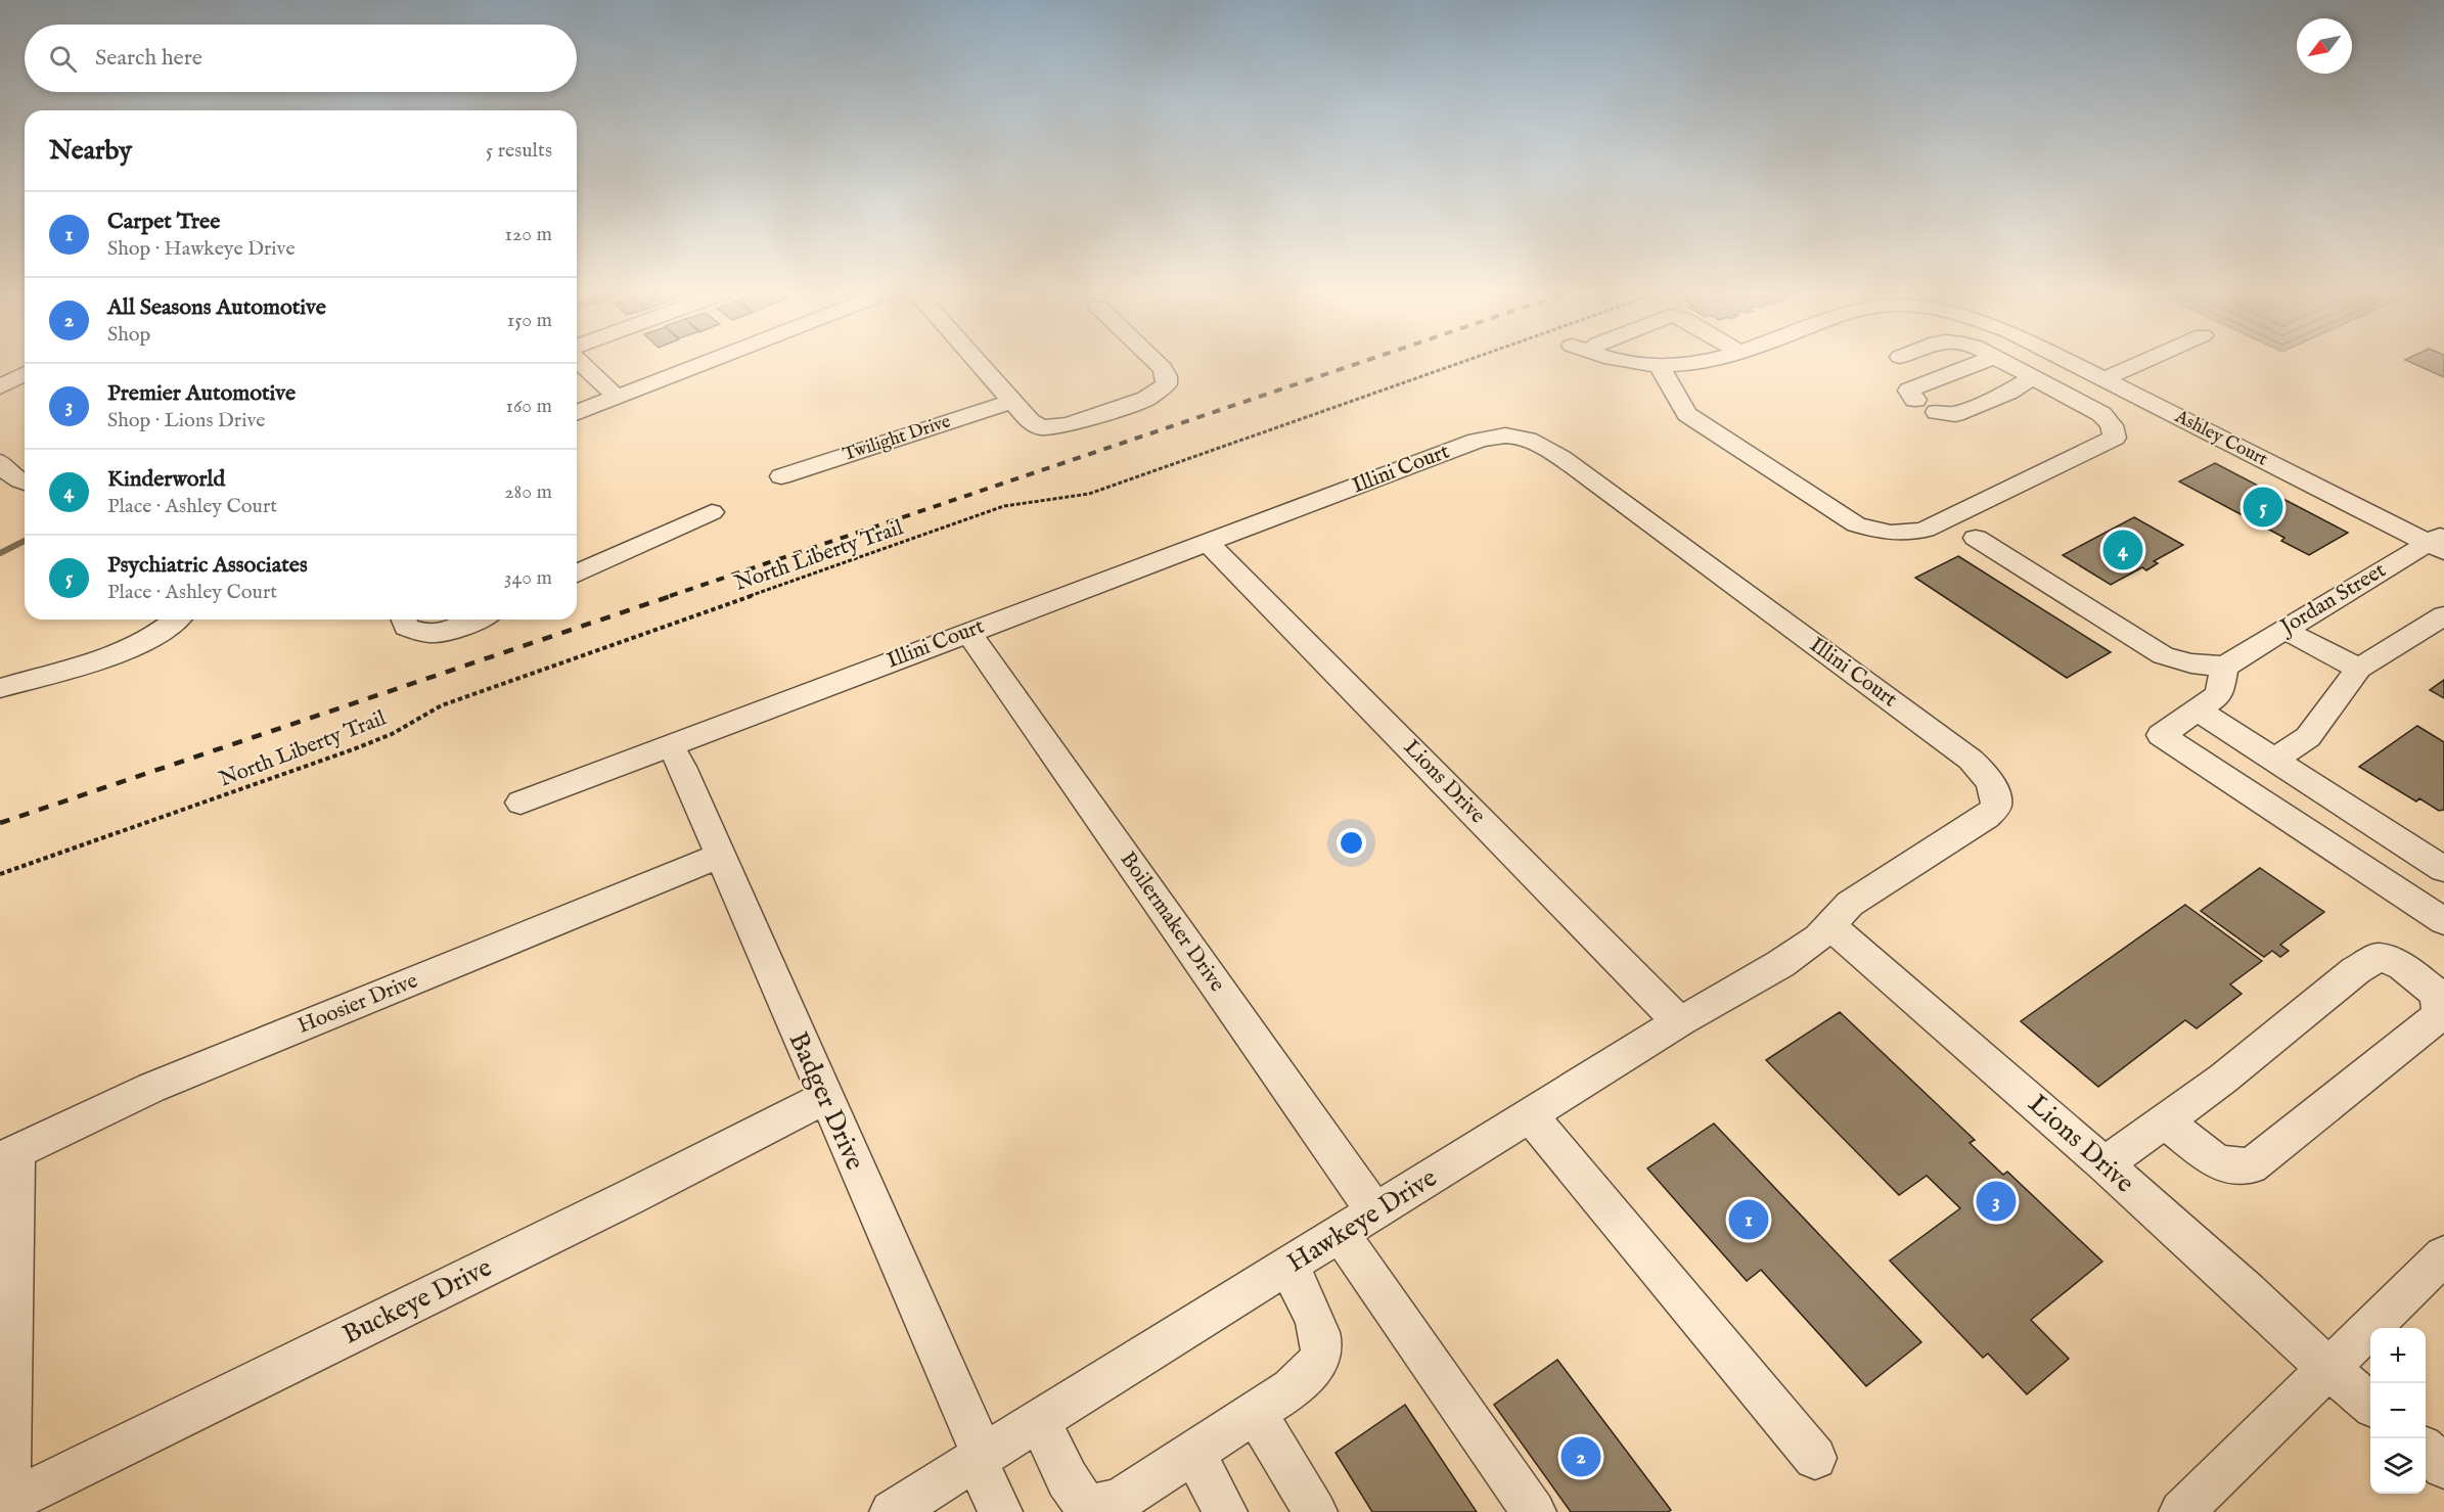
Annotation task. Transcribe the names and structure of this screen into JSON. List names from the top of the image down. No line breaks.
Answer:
{"streets":{"street":["Twilight Drive","Ashley Court","Illini Court","Jordan Street","Lions Drive","Boilermaker Drive","Hoosier Drive","Badger Drive","Hawkeye Drive","Buckeye Drive"],"path":["North Liberty Trail"]},"crossings":[["Ashley Court","Jordan Street"],["Illini Court","Lions Drive"],["Illini Court","Boilermaker Drive"],["Illini Court","Badger Drive"],["Illini Court","Hawkeye Drive"],["Lions Drive","Hawkeye Drive"],["Boilermaker Drive","Hawkeye Drive"],["Hoosier Drive","Badger Drive"],["Badger Drive","Hawkeye Drive"],["Badger Drive","Buckeye Drive"]],"north":"bottom left","page":{"search":"Search here","heading":["Nearby","5 results"],"list":[{"mark":"1","name":"Carpet Tree","note":"Shop · Hawkeye Drive","value":"120 m"},{"mark":"2","name":"All Seasons Automotive","note":"Shop","value":"150 m"},{"mark":"3","name":"Premier Automotive","note":"Shop · Lions Drive","value":"160 m"},{"mark":"4","name":"Kinderworld","note":"Place · Ashley Court","value":"280 m"},{"mark":"5","name":"Psychiatric Associates","note":"Place · Ashley Court","value":"340 m"}],"pins":["5","4","3","1","2"],"map_buttons":["+","−"]}}
